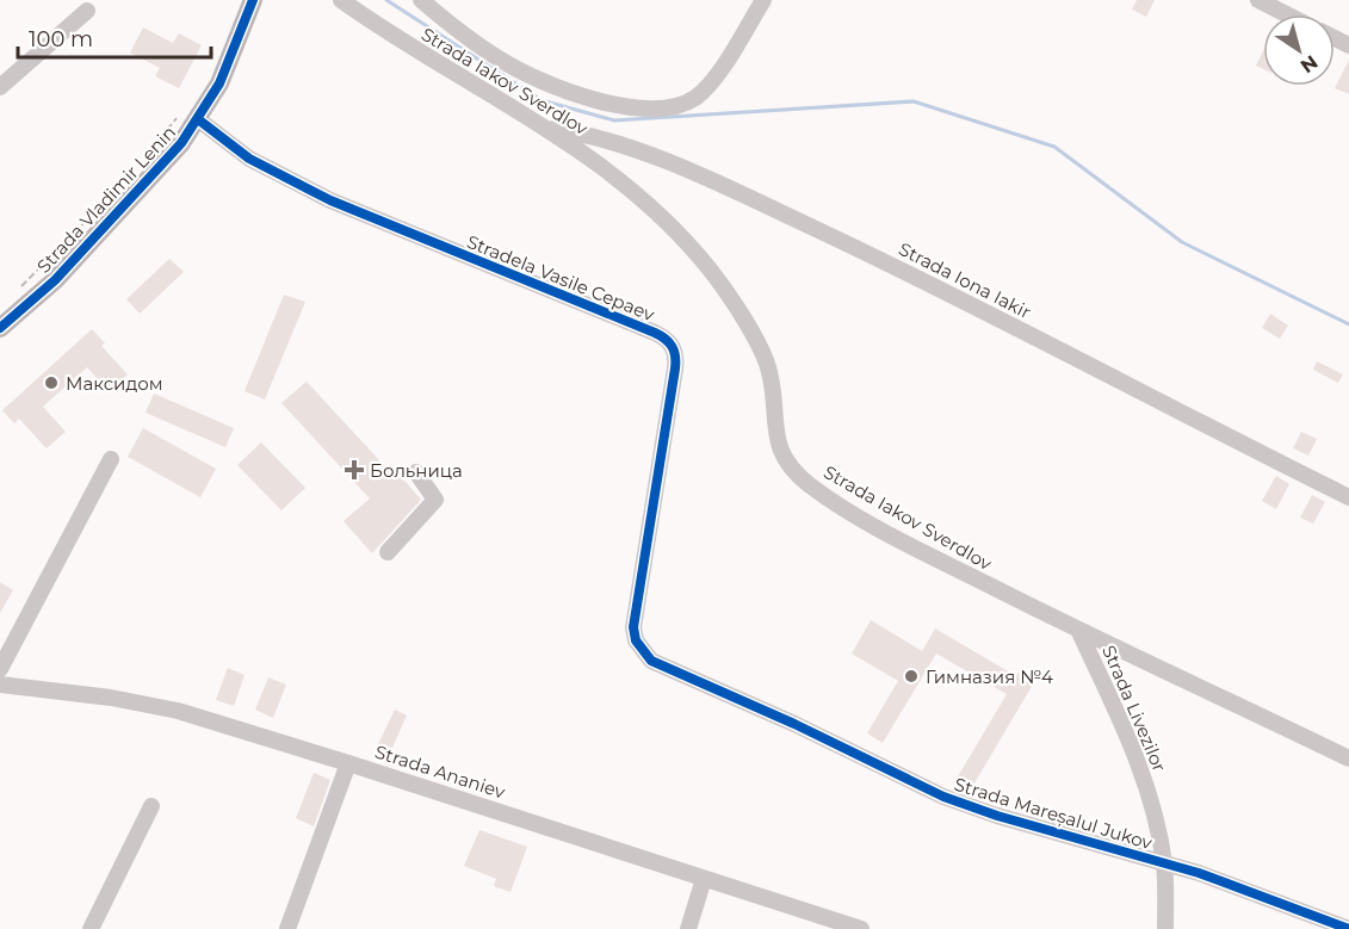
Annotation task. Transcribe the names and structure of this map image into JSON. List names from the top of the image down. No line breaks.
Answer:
{"streets":{"main road":["Strada Vladimir Lenin"],"street":["Strada Iakov Sverdlov","Stradela Vasile Cepaev","Strada Iona Iakir","Strada Livezilor","Strada Ananiev","Strada Mareșalul Jukov"]},"crossings":[["Strada Iakov Sverdlov","Strada Iona Iakir"],["Strada Iakov Sverdlov","Strada Livezilor"],["Strada Vladimir Lenin","Stradela Vasile Cepaev"],["Stradela Vasile Cepaev","Strada Mareșalul Jukov"],["Strada Livezilor","Strada Mareșalul Jukov"]],"places":{"other":["Максидом","Гимназия №4"],"health":["Больница"]},"scale_bar":"100 m","north":"bottom right"}
